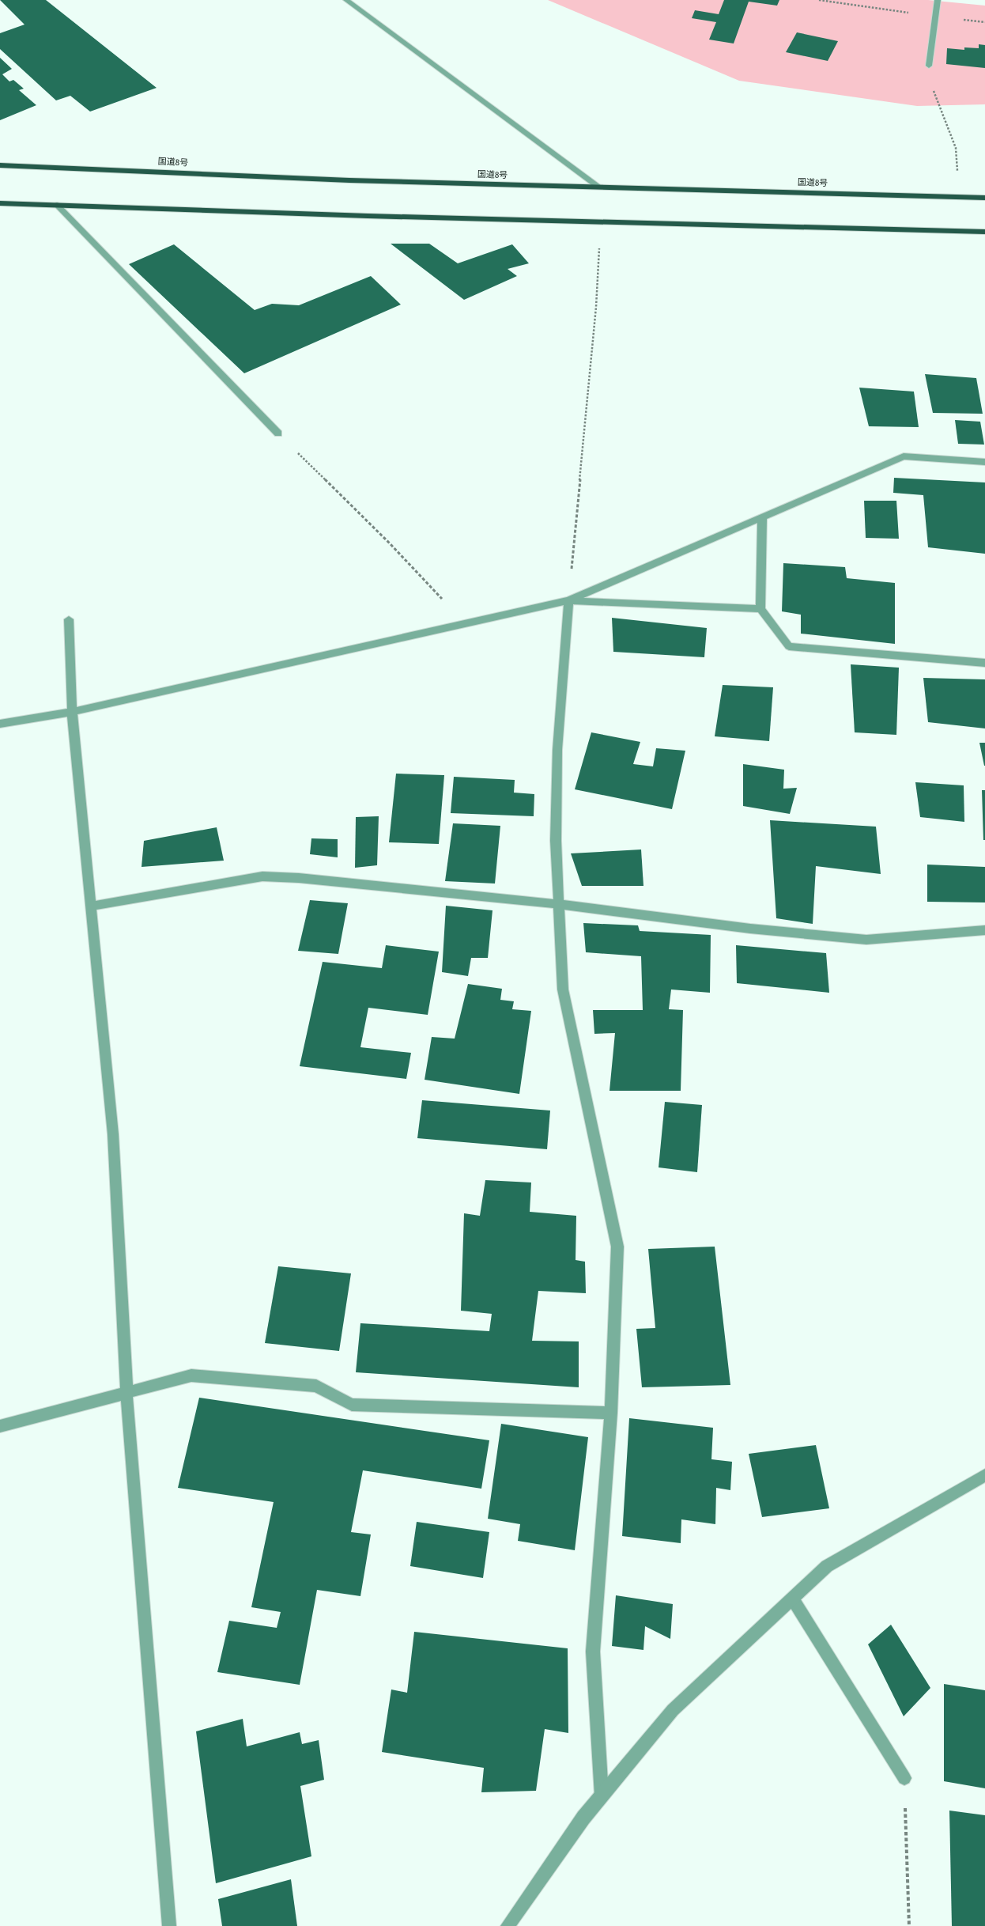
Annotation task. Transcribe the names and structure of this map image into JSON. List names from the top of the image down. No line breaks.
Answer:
{"streets":{"highway":["国道8号"]}}
